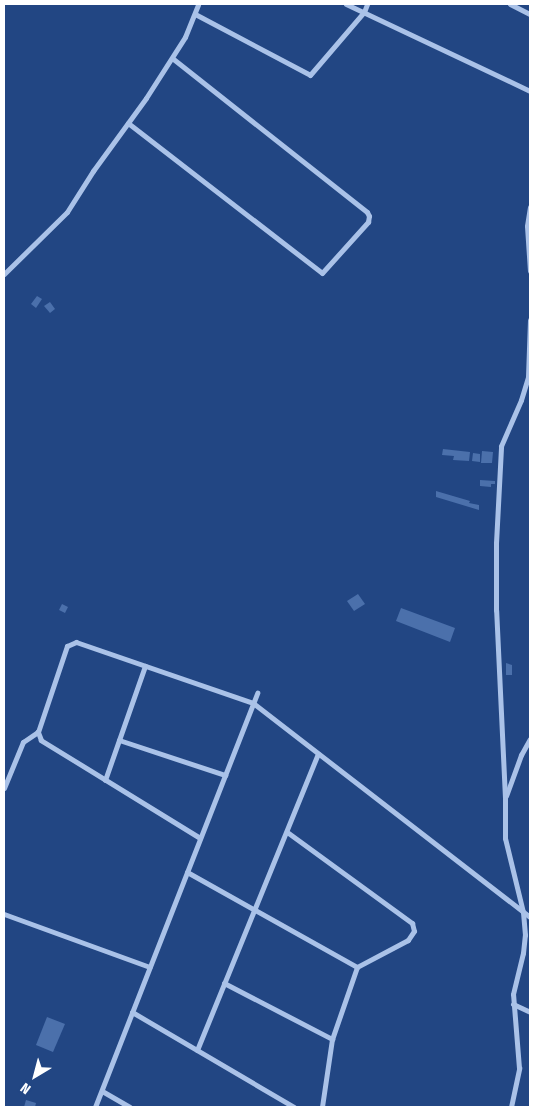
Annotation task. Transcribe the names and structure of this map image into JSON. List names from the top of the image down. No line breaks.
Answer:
{"north":"bottom left"}
